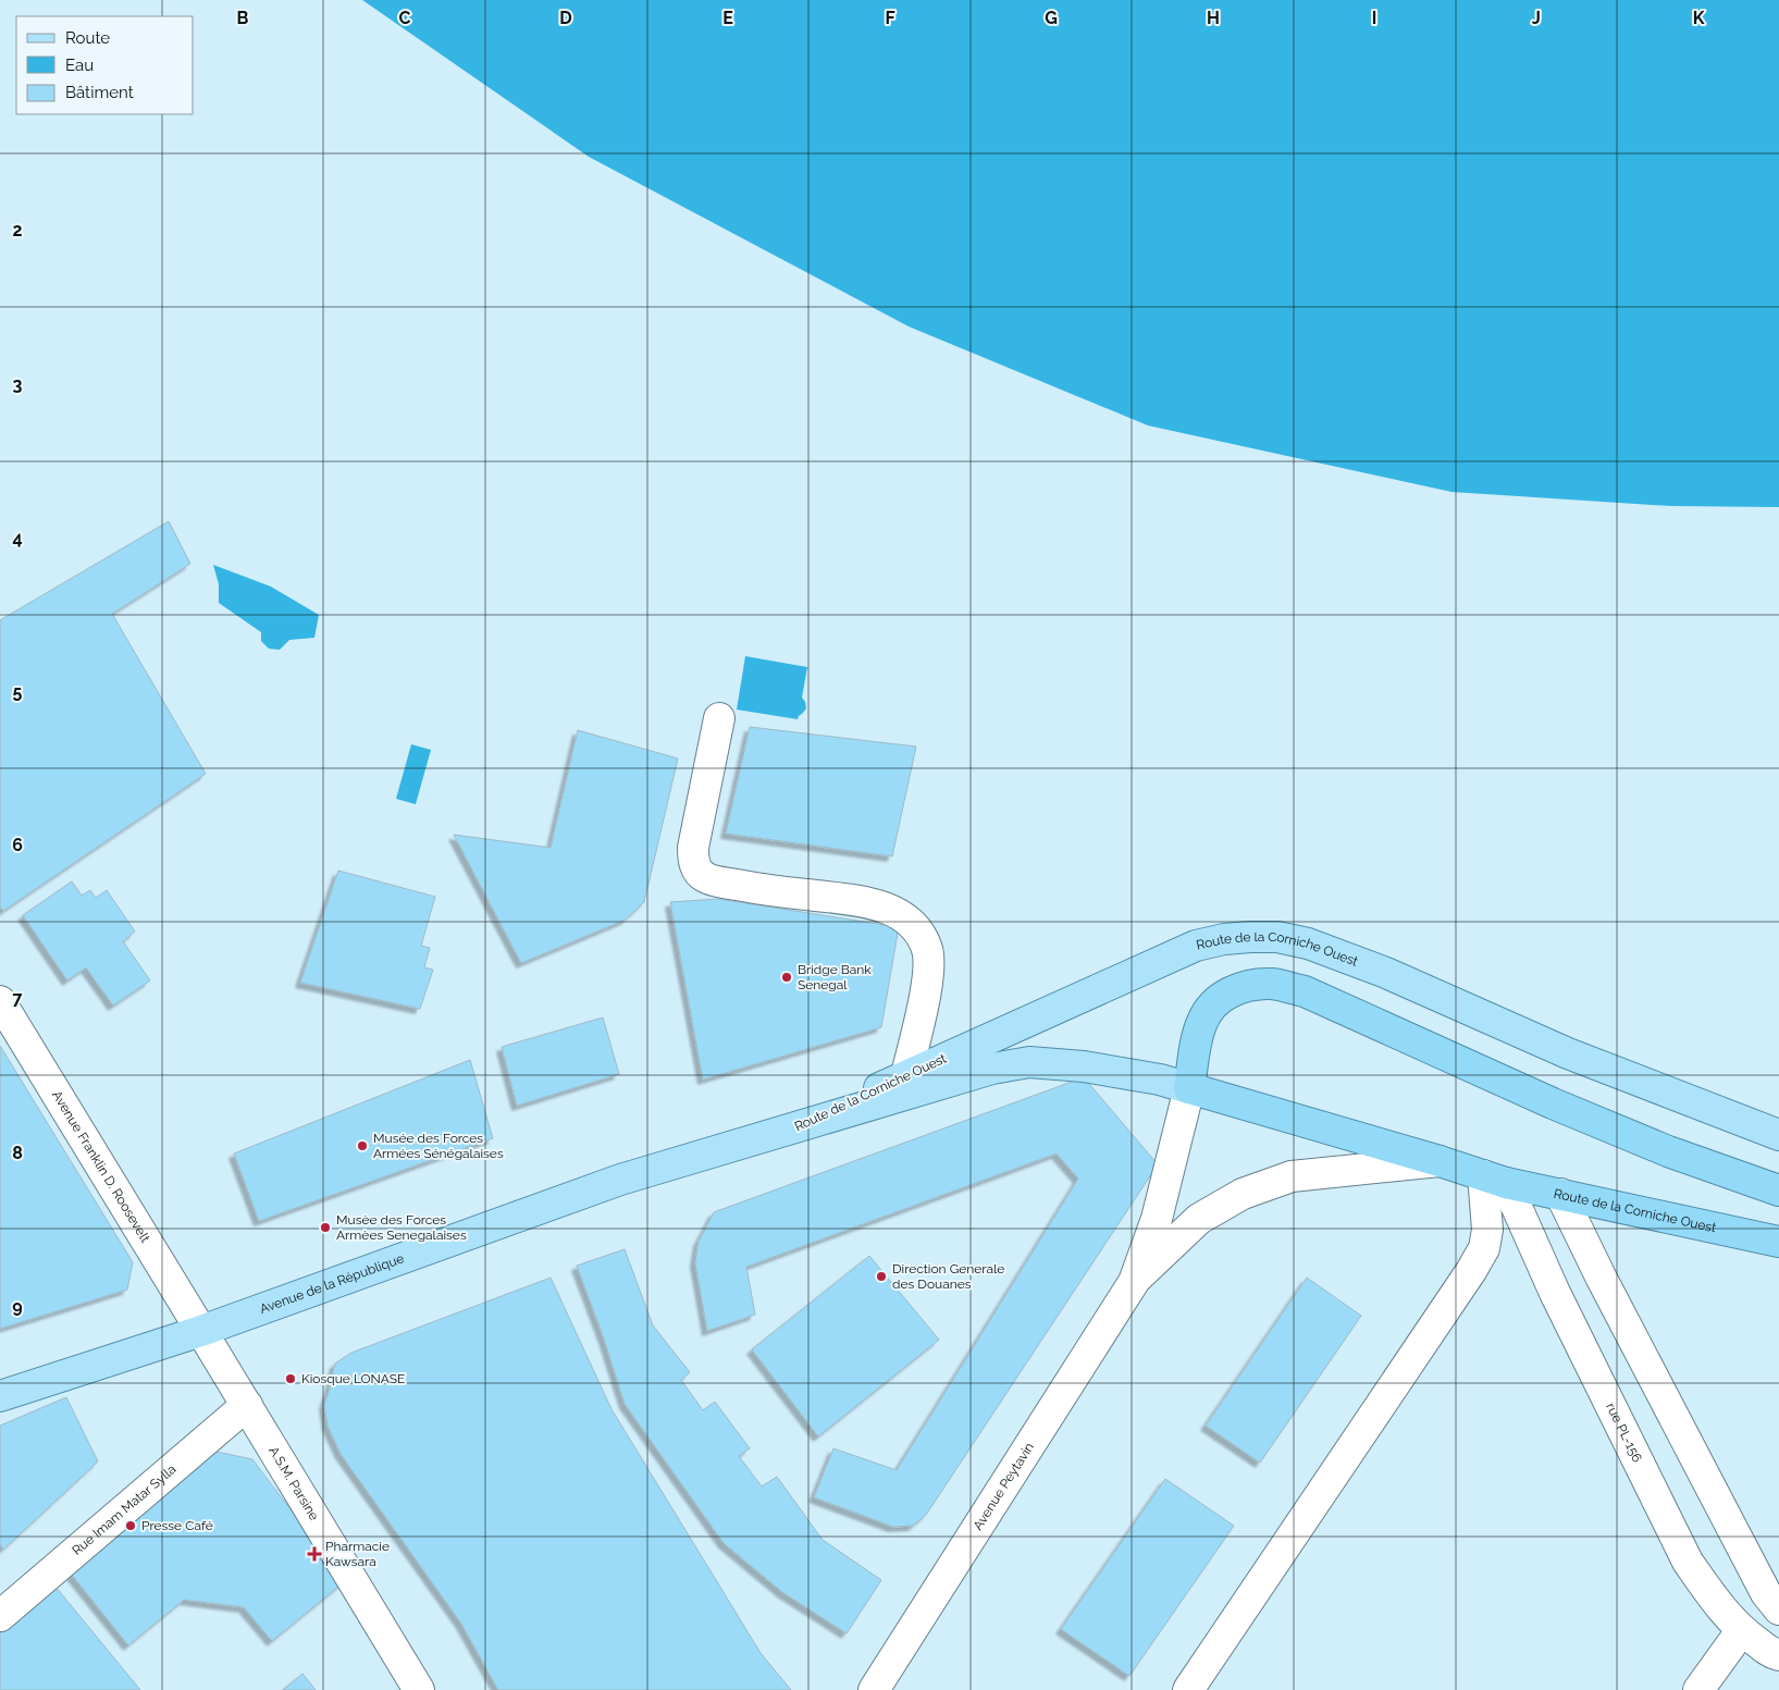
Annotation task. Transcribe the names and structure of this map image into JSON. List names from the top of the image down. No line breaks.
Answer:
{"streets":{"highway":["Route de la Corniche Ouest"],"main road":["Avenue de la République"],"street":["Avenue Franklin D. Roosevelt","rue PL-156","A.S.M. Parsine","Avenue Peytavin","Rue Imam Matar Sylla"]},"crossings":[["Route de la Corniche Ouest","Avenue de la République"],["Route de la Corniche Ouest","rue PL-156"],["Avenue Franklin D. Roosevelt","Avenue de la République"],["Avenue Franklin D. Roosevelt","A.S.M. Parsine"],["Avenue de la République","A.S.M. Parsine"],["A.S.M. Parsine","Rue Imam Matar Sylla"]],"places":{"other":["Bridge Bank Senegal","Musée des Forces Armées Sénégalaises","Musèe des Forces Armèes Senegalaises","Direction Generale des Douanes","Kiosque LONASE","Presse Café"],"health":["Pharmacie Kawsara"]},"legend":["Route","Eau","Bâtiment"],"grid":{"columns":["B","C","D","E","F","G","H","I","J","K"],"rows":["2","3","4","5","6","7","8","9"]}}
